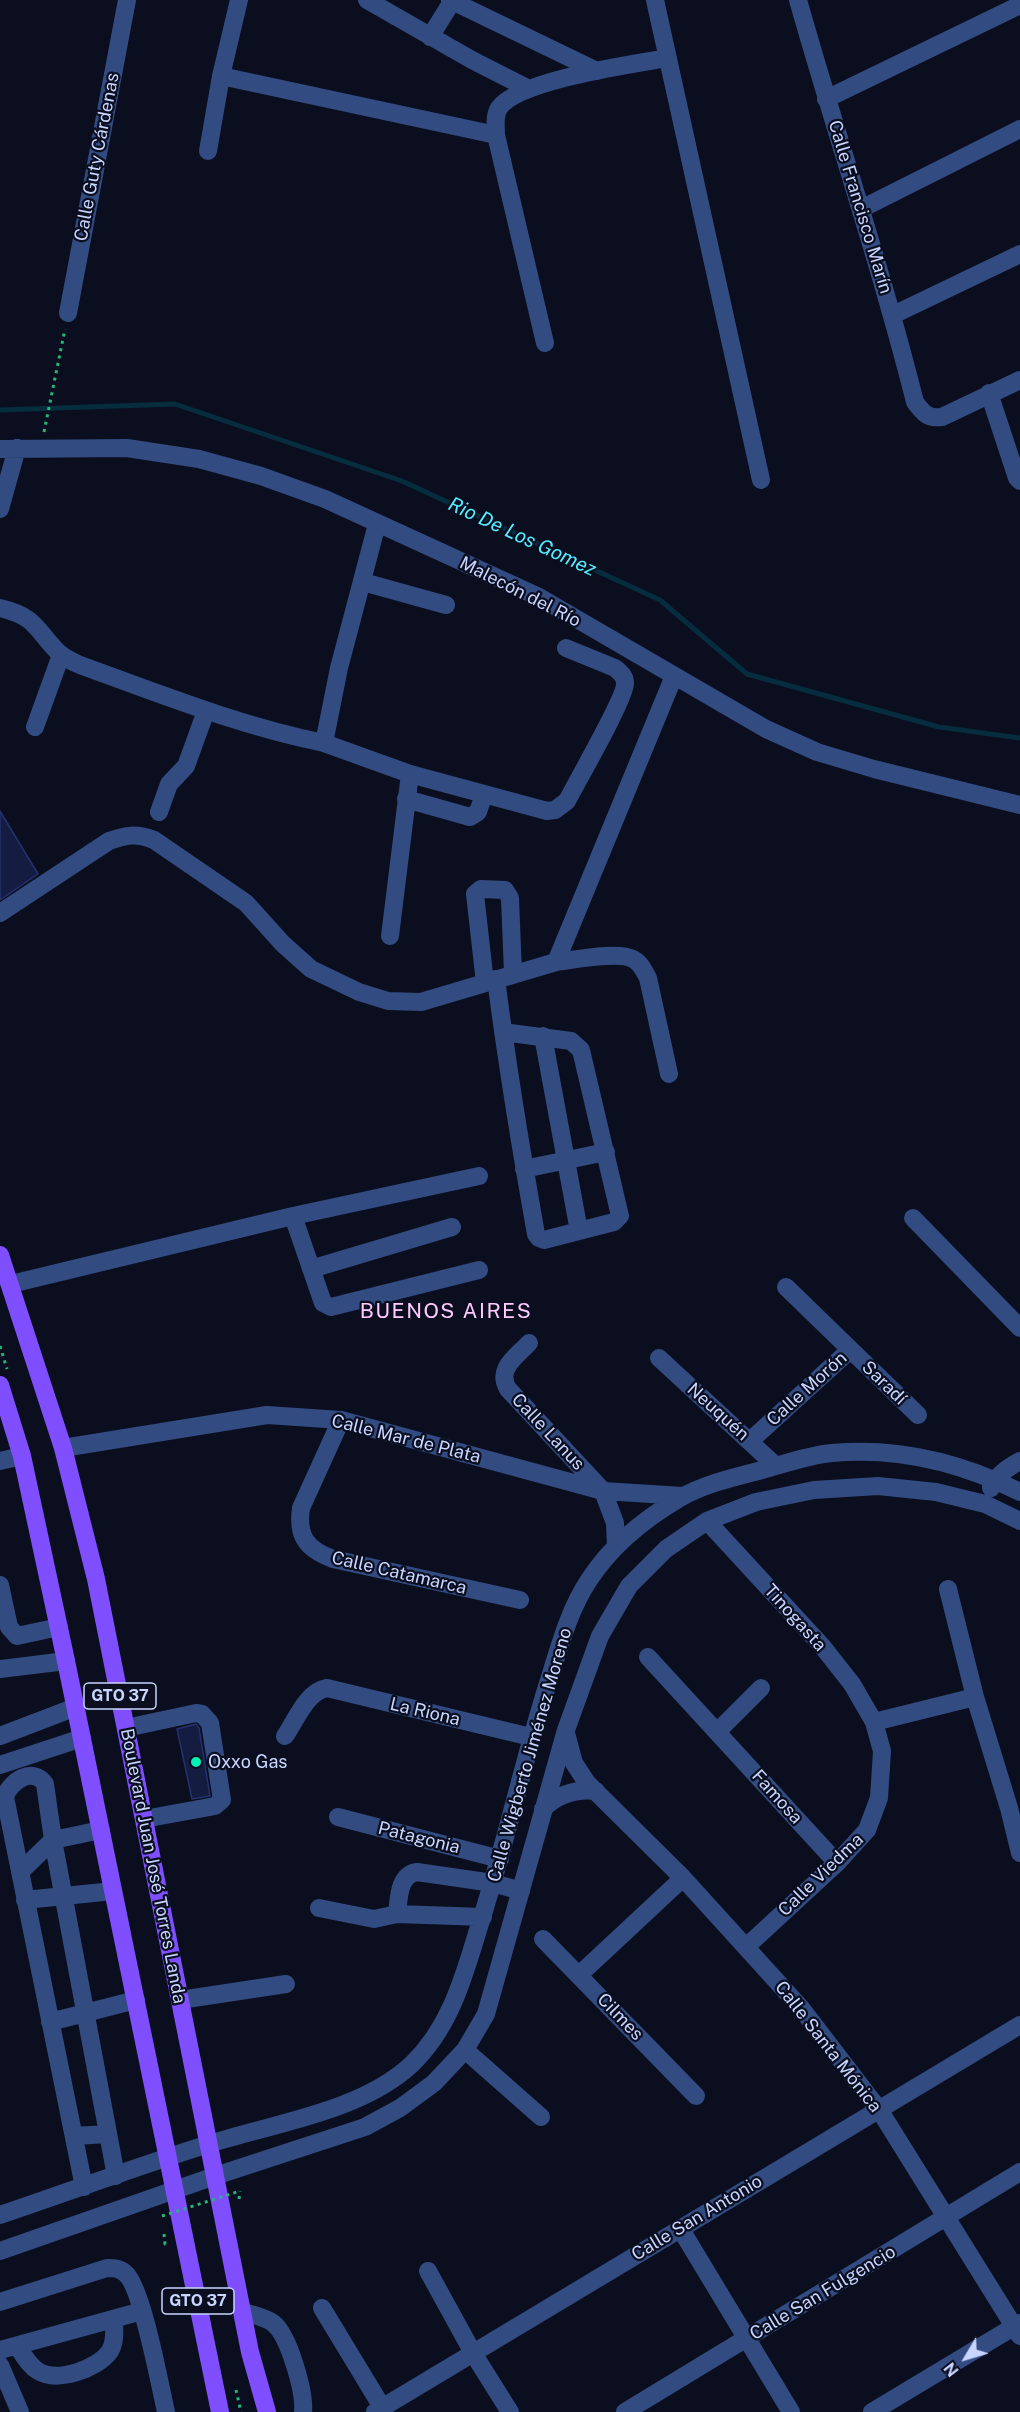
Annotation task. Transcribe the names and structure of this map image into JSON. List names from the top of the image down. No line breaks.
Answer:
{"streets":{"main road":["GTO 37","Boulevard Juan José Torres Landa"],"street":["Calle Guty Cárdenas","Calle Francisco Marín","Malecón del Río","Saradí","Calle Morón","Neuquén","Calle Lanus","Calle Mar de Plata","Calle Catamarca","Tinogasta","La Riona","Calle Wigberto Jiménez Moreno","Famosa","Patagonia","Calle Viedma","Cilmes","Calle Santa Mónica","Calle San Antonio","Calle San Fulgencio"]},"crossings":[["Saradí","Calle Morón"],["Calle Morón","Neuquén"],["Neuquén","Calle Wigberto Jiménez Moreno"],["Calle Lanus","Calle Mar de Plata"],["Calle Mar de Plata","Calle Catamarca"],["Calle Mar de Plata","Calle Wigberto Jiménez Moreno"],["Calle Mar de Plata","Boulevard Juan José Torres Landa"],["Tinogasta","Calle Wigberto Jiménez Moreno"],["Tinogasta","Calle Viedma"],["GTO 37","Calle Wigberto Jiménez Moreno"],["La Riona","Calle Wigberto Jiménez Moreno"],["Calle Wigberto Jiménez Moreno","Patagonia"],["Calle Wigberto Jiménez Moreno","Boulevard Juan José Torres Landa"],["Calle Wigberto Jiménez Moreno","Calle Santa Mónica"],["Famosa","Calle Viedma"],["Calle Viedma","Calle Santa Mónica"],["Calle Santa Mónica","Calle San Antonio"],["Calle Santa Mónica","Calle San Fulgencio"]],"districts":["BUENOS AIRES"],"water":["Rio De Los Gomez"],"places":["Oxxo Gas"],"north":"bottom left"}
